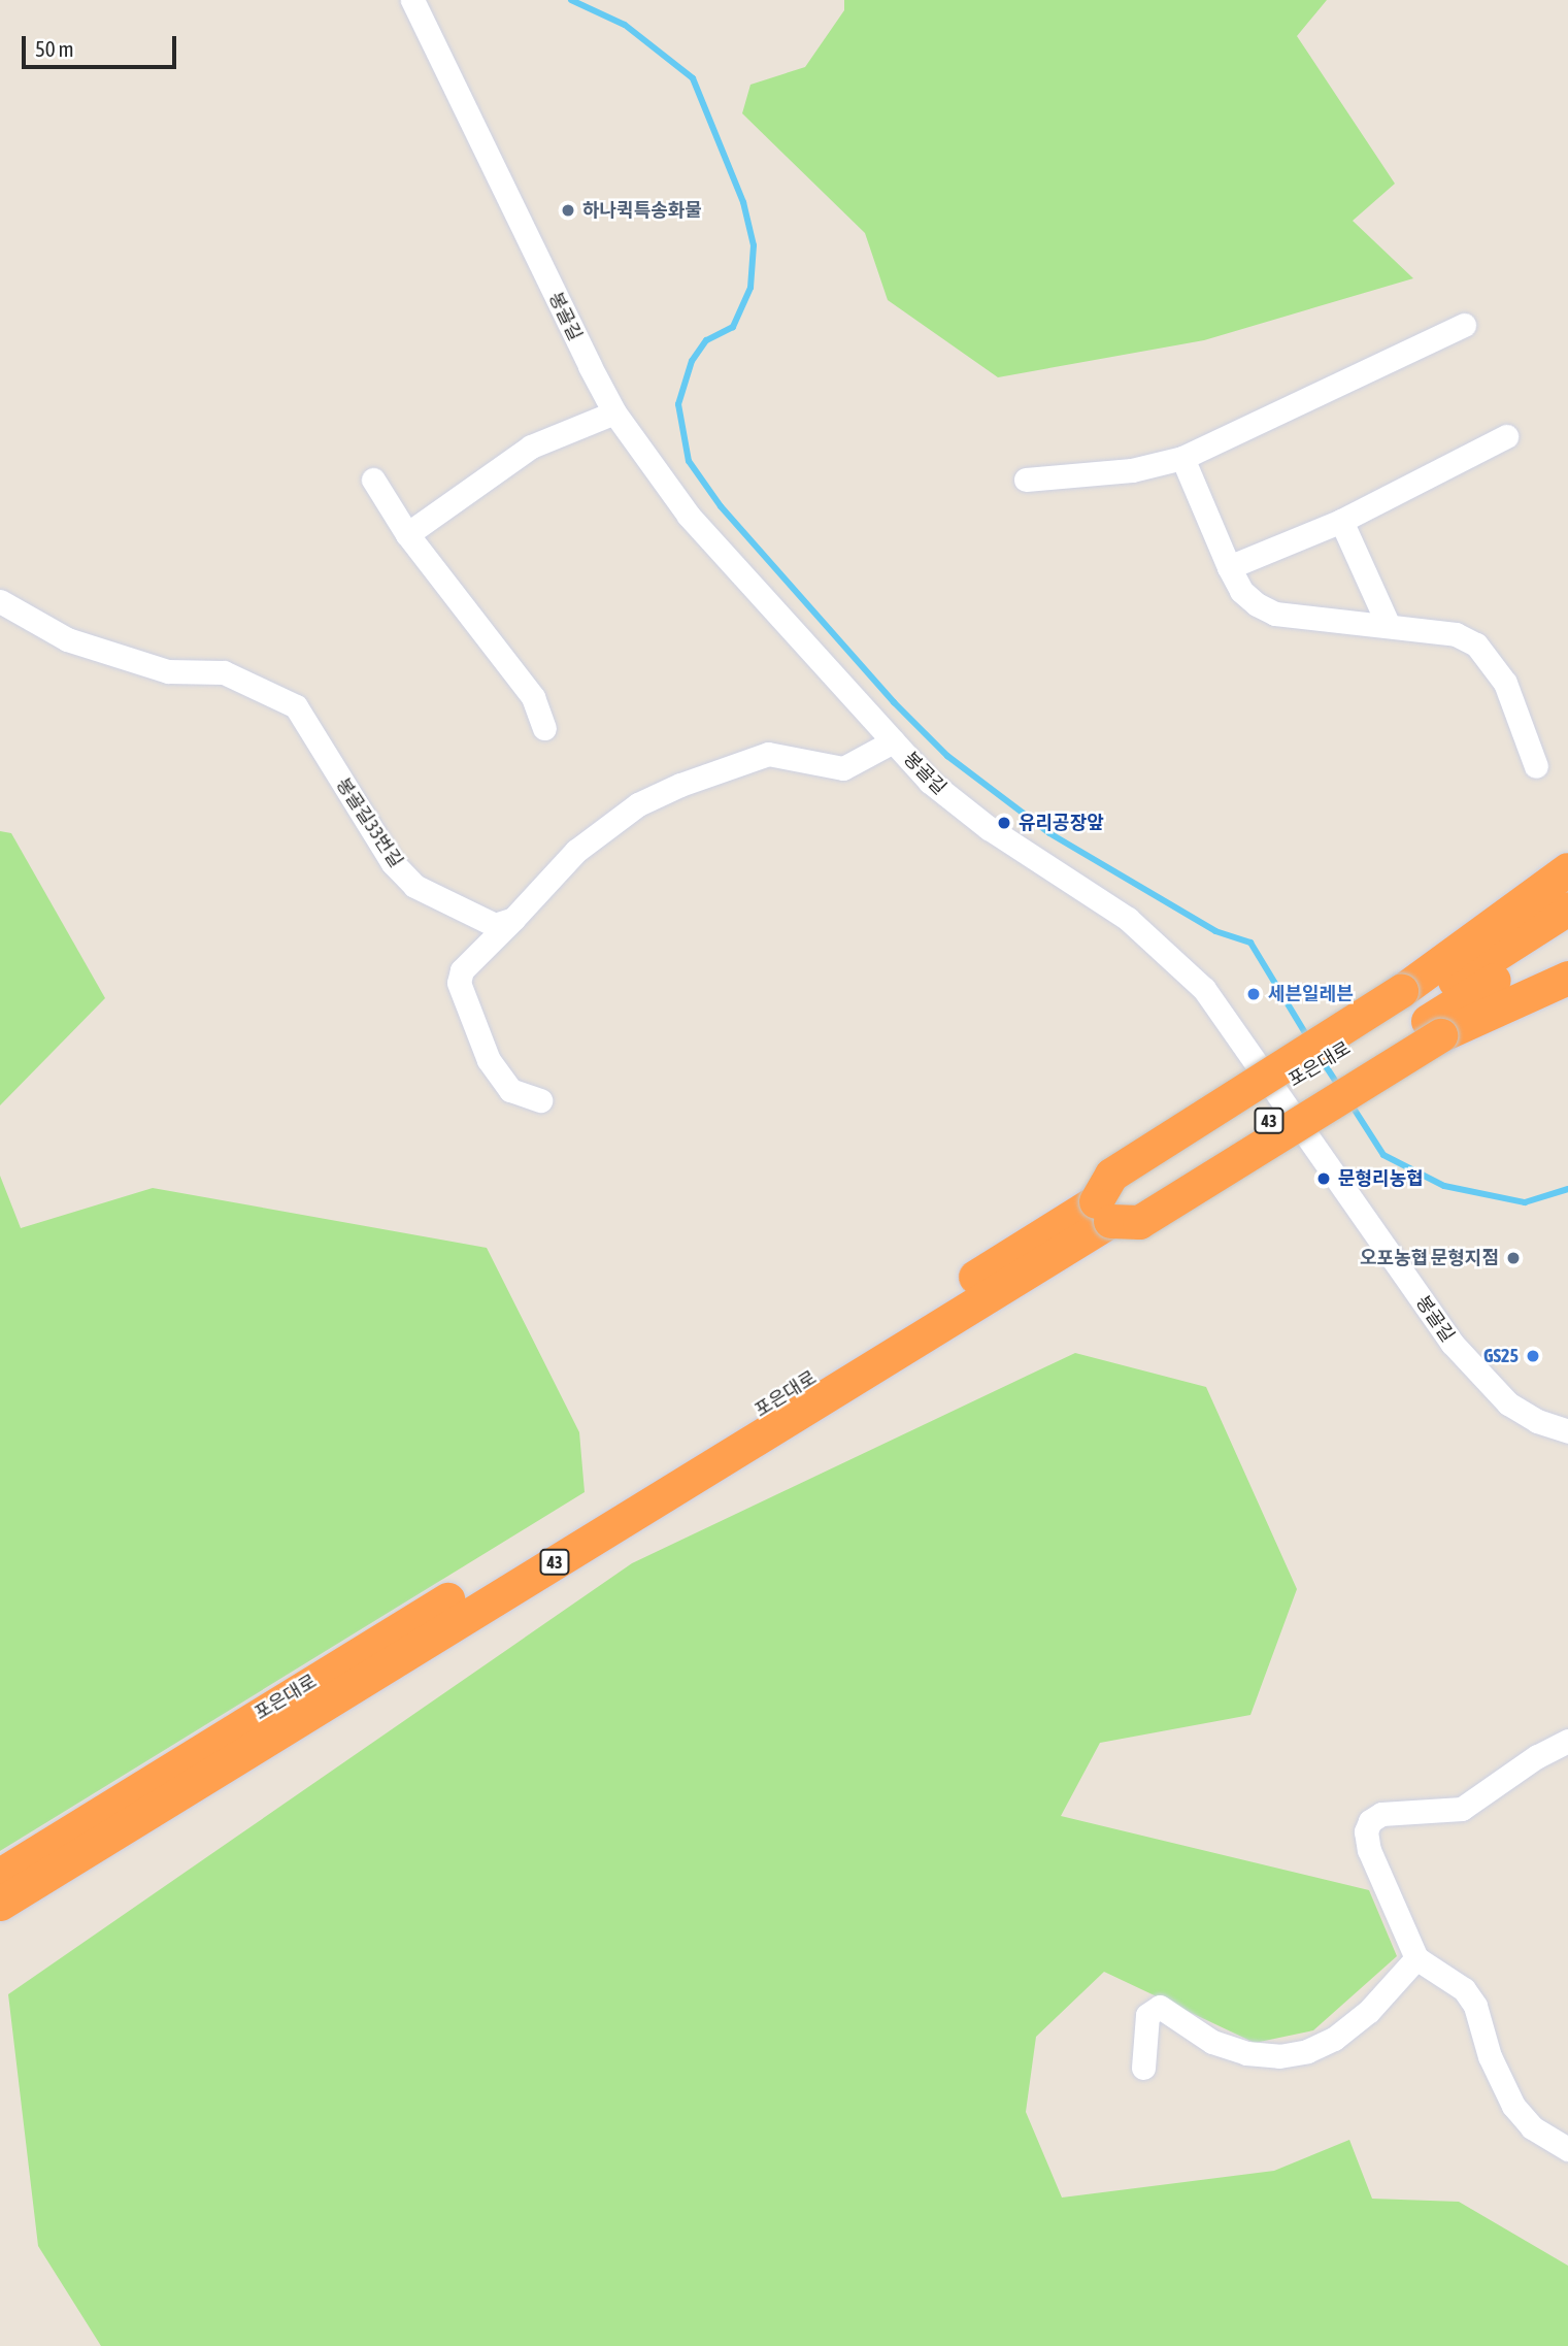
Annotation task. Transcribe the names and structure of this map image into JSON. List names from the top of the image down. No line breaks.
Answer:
{"streets":{"highway":["포은대로","43"],"street":["봉골길","봉골길33번길"]},"places":["하나퀵특송화물","유리공장앞","세븐일레븐","문형리농협","오포농협 문형지점","GS25"],"scale_bar":"50 m"}
